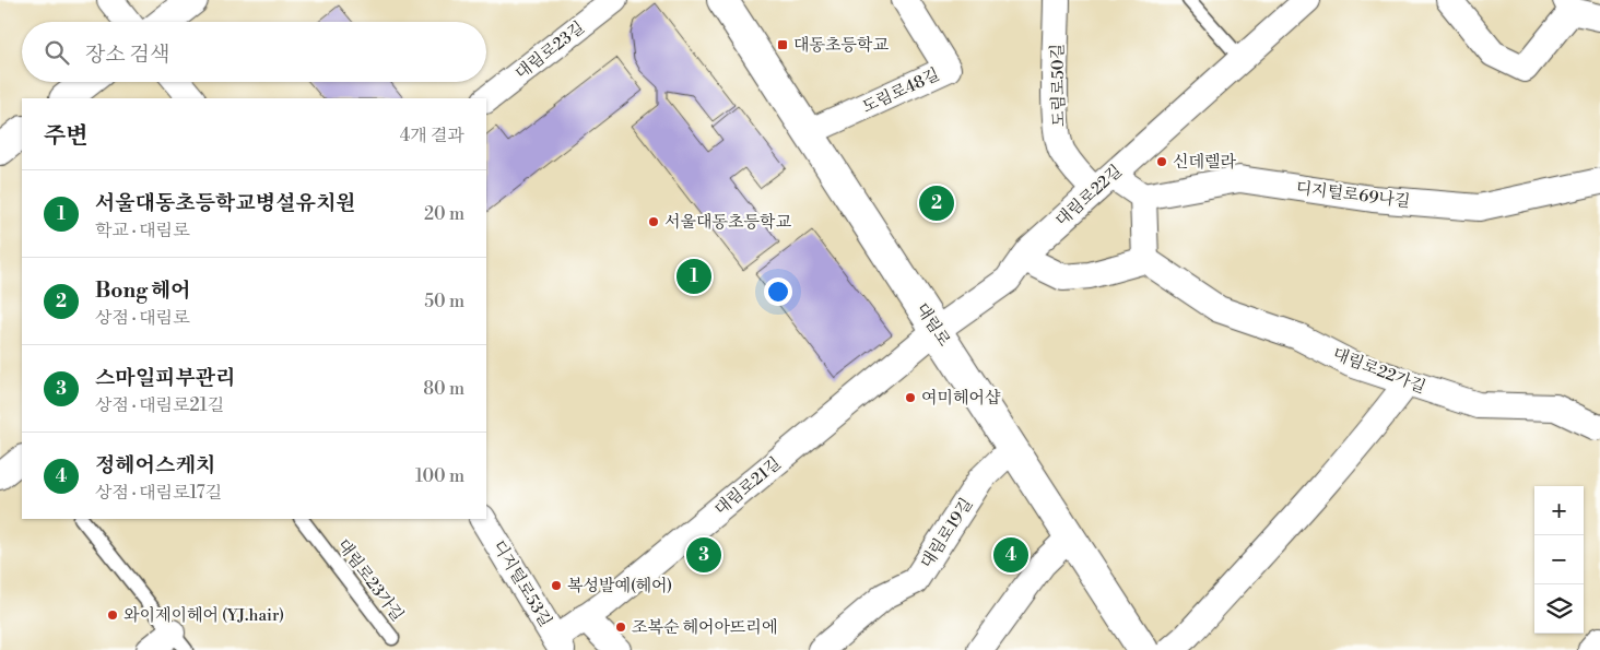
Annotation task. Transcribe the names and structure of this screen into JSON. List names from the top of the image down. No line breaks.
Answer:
{"streets":{"street":["대림로23길","도림로50길","도림로48길","디지털로69나길","대림로22길","대림로","대림로22가길","대림로21길","대림로19길","디지털로53길"],"lane":["대림로23가길"]},"crossings":[["도림로50길","대림로22길"],["도림로48길","대림로"],["대림로22길","대림로"],["대림로22길","대림로21길"],["대림로","대림로21길"],["대림로","대림로19길"],["대림로21길","디지털로53길"]],"places":{"transit":["대동초등학교"],"other":["신데렐라","서울대동초등학교","여미헤어샵","복성발예(헤어)","와이제이헤어 (YJ.hair)","조복순 헤어아뜨리에"]},"page":{"search":"장소 검색","heading":["주변","4개 결과"],"list":[{"mark":"1","name":"서울대동초등학교병설유치원","note":"학교 · 대림로","value":"20 m"},{"mark":"2","name":"Bong 헤어","note":"상점 · 대림로","value":"50 m"},{"mark":"3","name":"스마일피부관리","note":"상점 · 대림로21길","value":"80 m"},{"mark":"4","name":"정헤어스케치","note":"상점 · 대림로17길","value":"100 m"}],"pins":["2","1","3","4"],"map_buttons":["+","−"]}}
